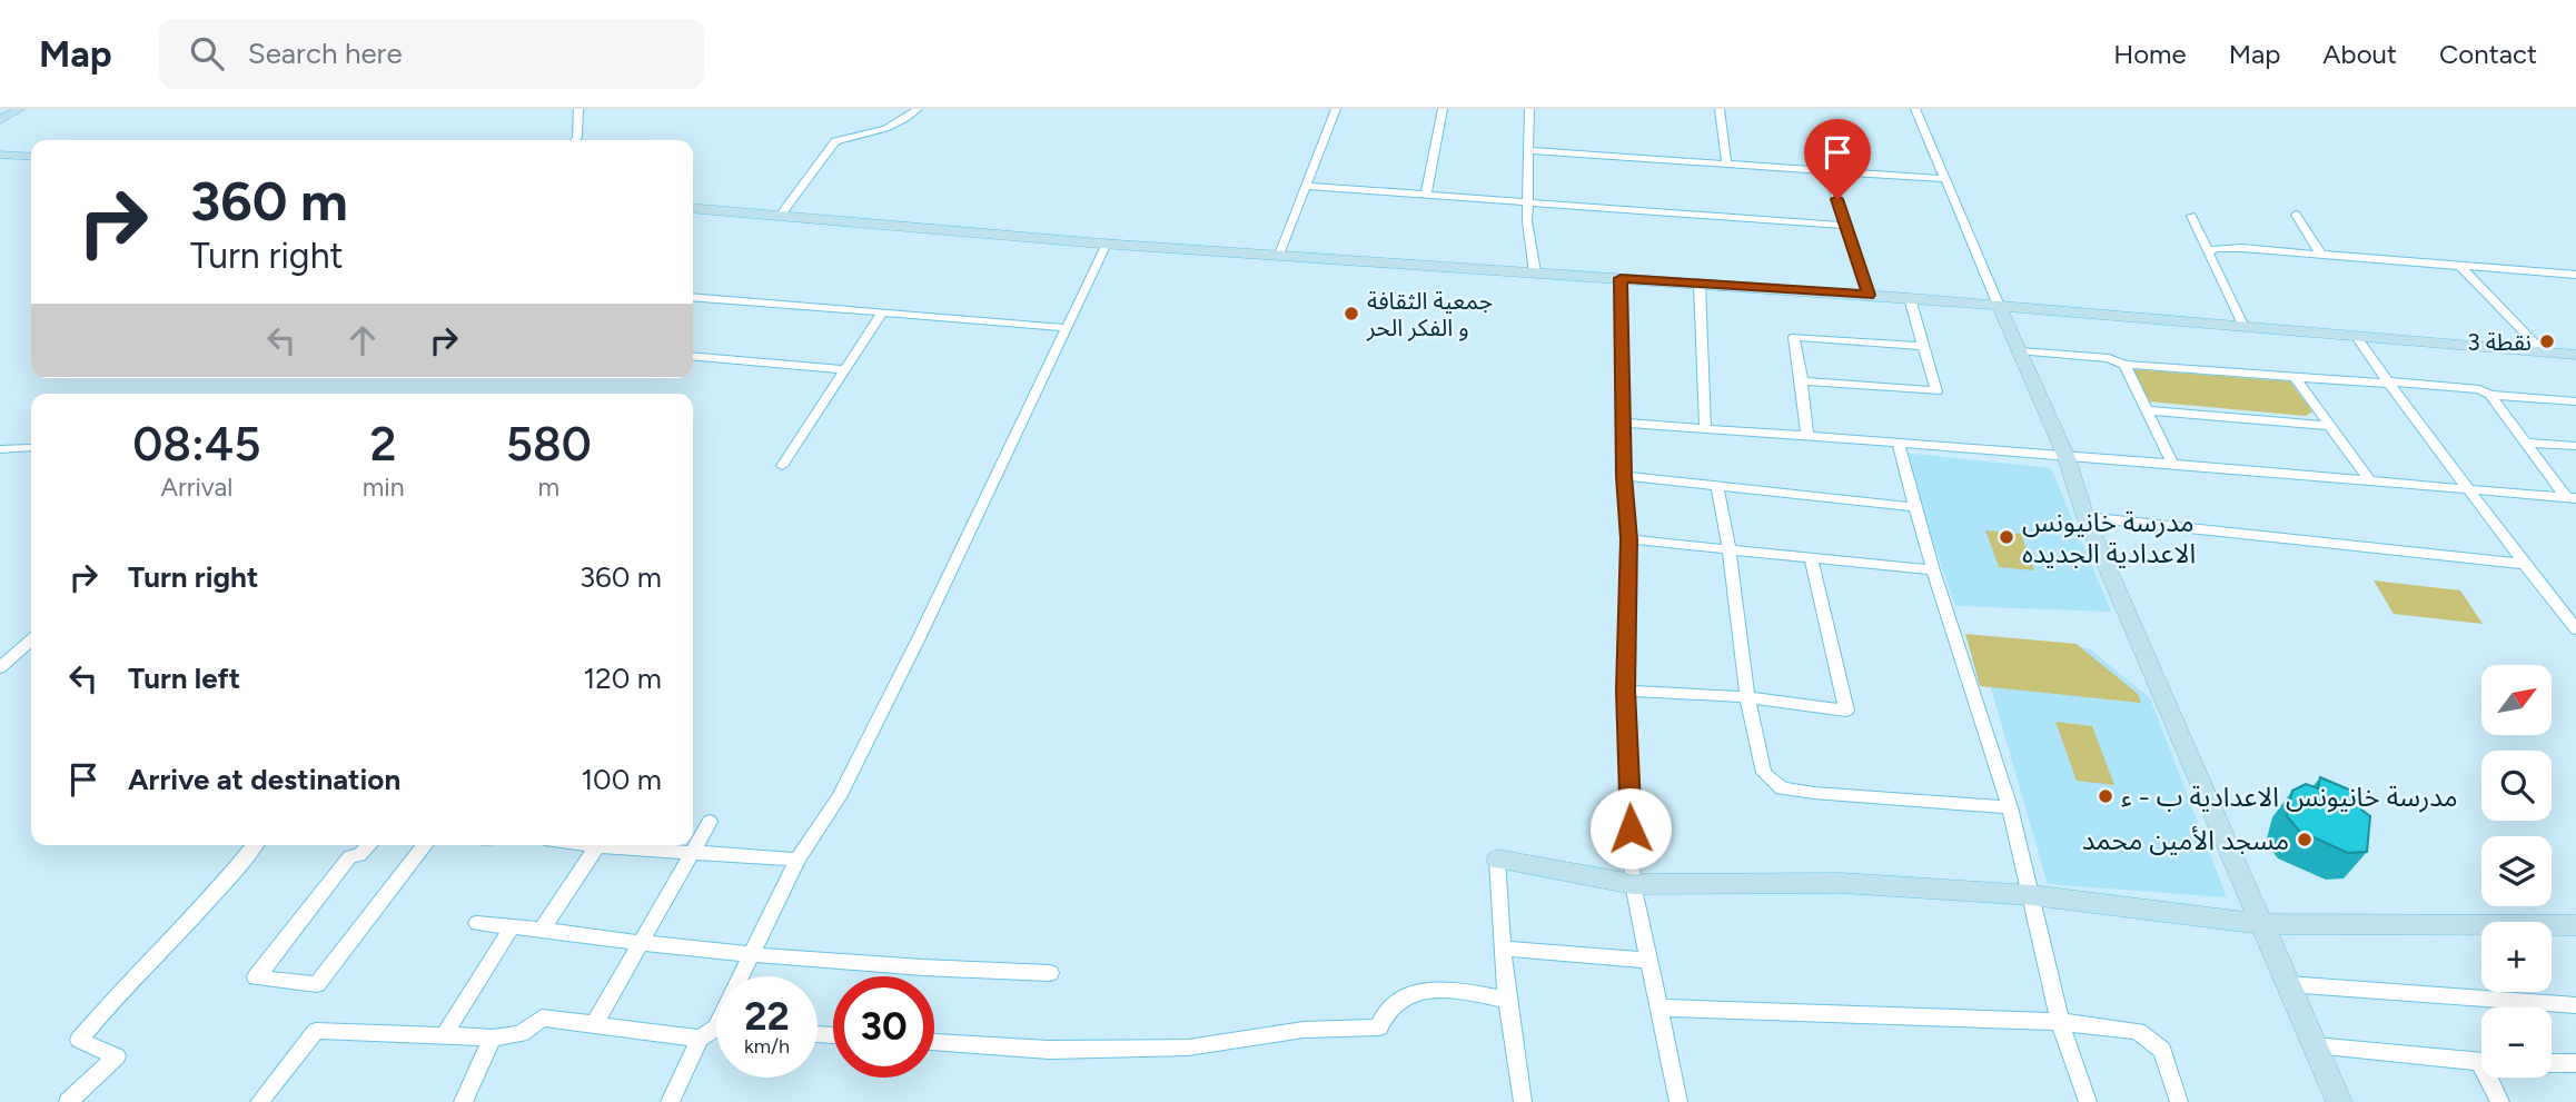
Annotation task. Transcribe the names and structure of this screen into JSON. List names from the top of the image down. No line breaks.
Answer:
{"places":["جمعية الثقافة و الفكر الحر","نقطة 3","مدرسة خانيونس الاعدادية الجديده","مدرسة خانيونس الاعدادية ب - ء","مسجد الأمين محمد"],"north":"top right","page":{"header":"Map","search":"Search here","nav":["Home","Map","About","Contact"],"turn":["360 m","Turn right"],"eta":["08:45","Arrival","2","min","580","m"],"list":[{"name":"Turn right","value":"360 m"},{"name":"Turn left","value":"120 m"},{"name":"Arrive at destination","value":"100 m"}],"map_buttons":["+","−"],"speed":"22 km/h","limit":"30"}}
